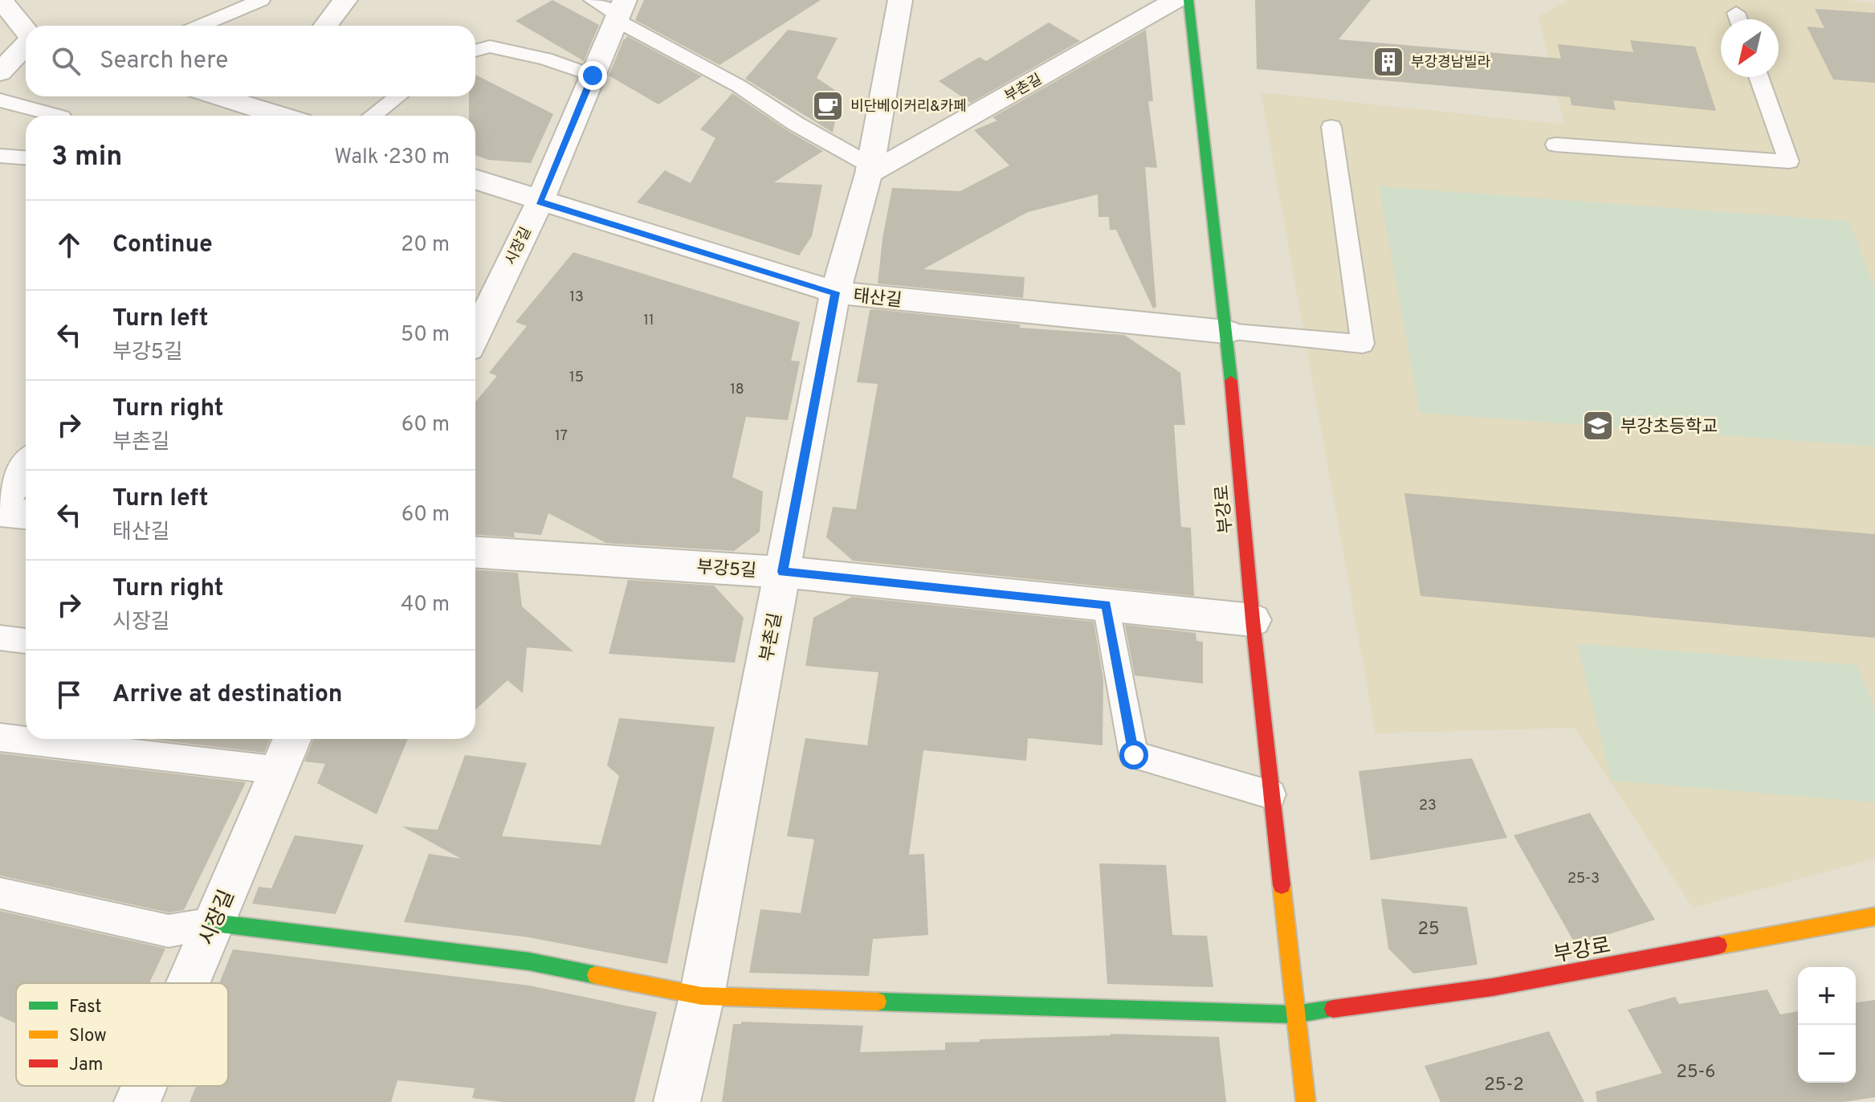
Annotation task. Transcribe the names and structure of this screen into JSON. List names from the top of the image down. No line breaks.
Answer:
{"streets":{"street":["부촌길","시장길","태산길","부강로","부강5길"]},"crossings":[["부촌길","태산길"],["부촌길","부강5길"],["시장길","태산길"],["태산길","부강로"],["부강로","부강5길"]],"places":{"building":["부강경남빌라"],"cafe":["비단베이커리&카페"],"school or university":["부강초등학교"]},"house_numbers":["13","11","15","18","17","23","25-3","25","25-6","25-2"],"legend":["Fast","Slow","Jam"],"north":"bottom left","page":{"search":"Search here","heading":["3 min","Walk · 230 m"],"list":[["Continue","20 m"],["Turn left","부강5길","50 m"],["Turn right","부촌길","60 m"],["Turn left","태산길","60 m"],["Turn right","시장길","40 m"],"Arrive at destination"],"map_buttons":["+","−"]}}
